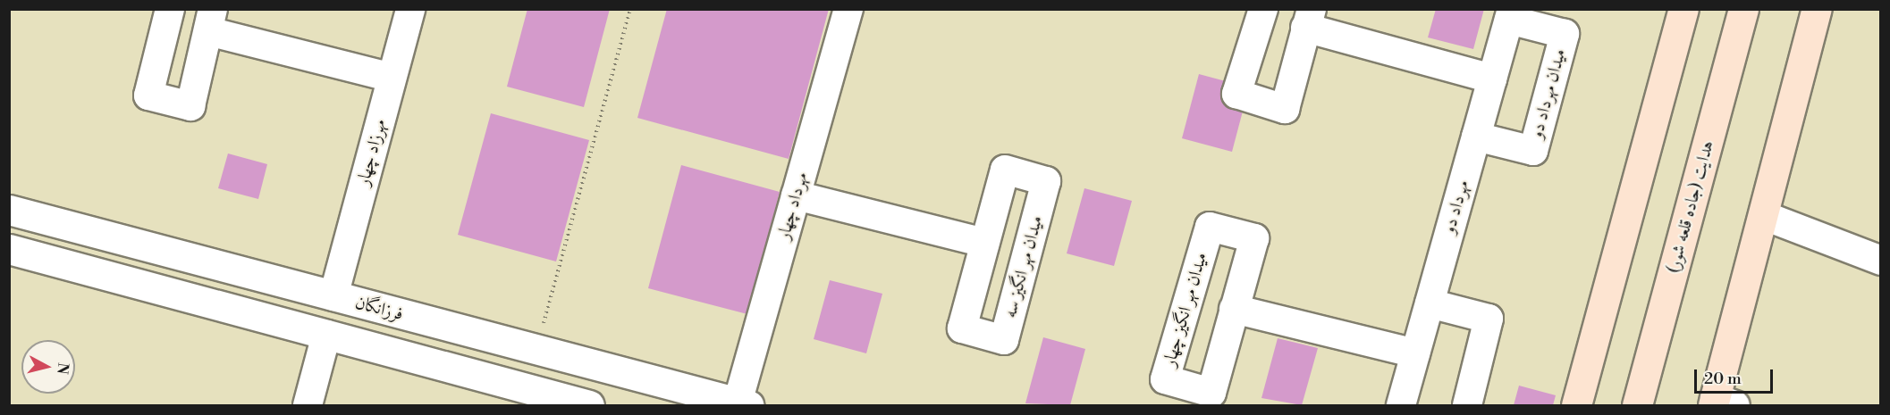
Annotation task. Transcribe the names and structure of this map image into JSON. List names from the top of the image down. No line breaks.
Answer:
{"streets":{"main road":["هدایت (جاده قلعه شور)"],"street":["میدان مهرداد دو","مهرزاد چهار","مهرداد چهار","مهرداد دو","میدان مهر انگیز سه","فرزانگان","میدان مهر انگیز چهار"]},"crossings":[["میدان مهرداد دو","مهرداد دو"],["مهرزاد چهار","فرزانگان"],["مهرداد چهار","فرزانگان"]],"scale_bar":"20 m","north":"right"}
